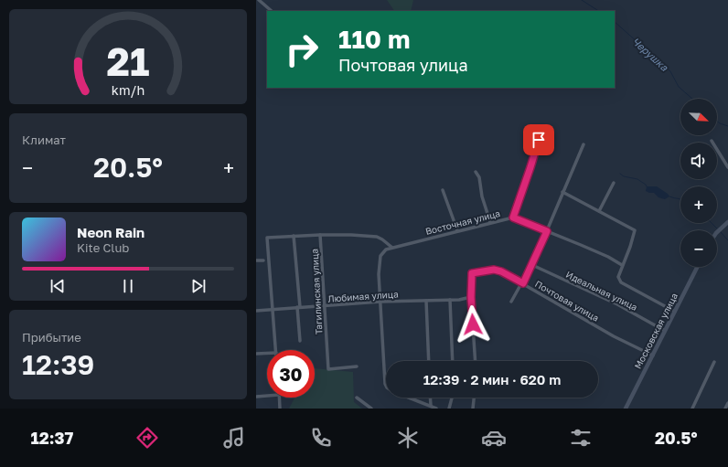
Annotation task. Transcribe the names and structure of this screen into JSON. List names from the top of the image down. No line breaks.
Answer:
{"streets":{"main road":["Московская улица"],"street":["Восточная улица","Идеальная улица","Тагилинская улица","Любимая улица","Почтовая улица"]},"crossings":[["Восточная улица","Любимая улица"],["Идеальная улица","Московская улица"],["Тагилинская улица","Любимая улица"],["Любимая улица","Почтовая улица"],["Почтовая улица","Московская улица"]],"water":["Черушка"],"north":"bottom right","page":{"turn":["110 m","Почтовая улица"],"map_buttons":["+","−"],"tile":["Климат",["Прибытие","12:39"]],"heat":["−","20.5°","+"],"song":["Neon Rain","Kite Club"],"limit":"30","trip":"12:39 · 2 мин · 620 m","tabs":["12:37","20.5°"],"gauge":["21","km/h"]}}
